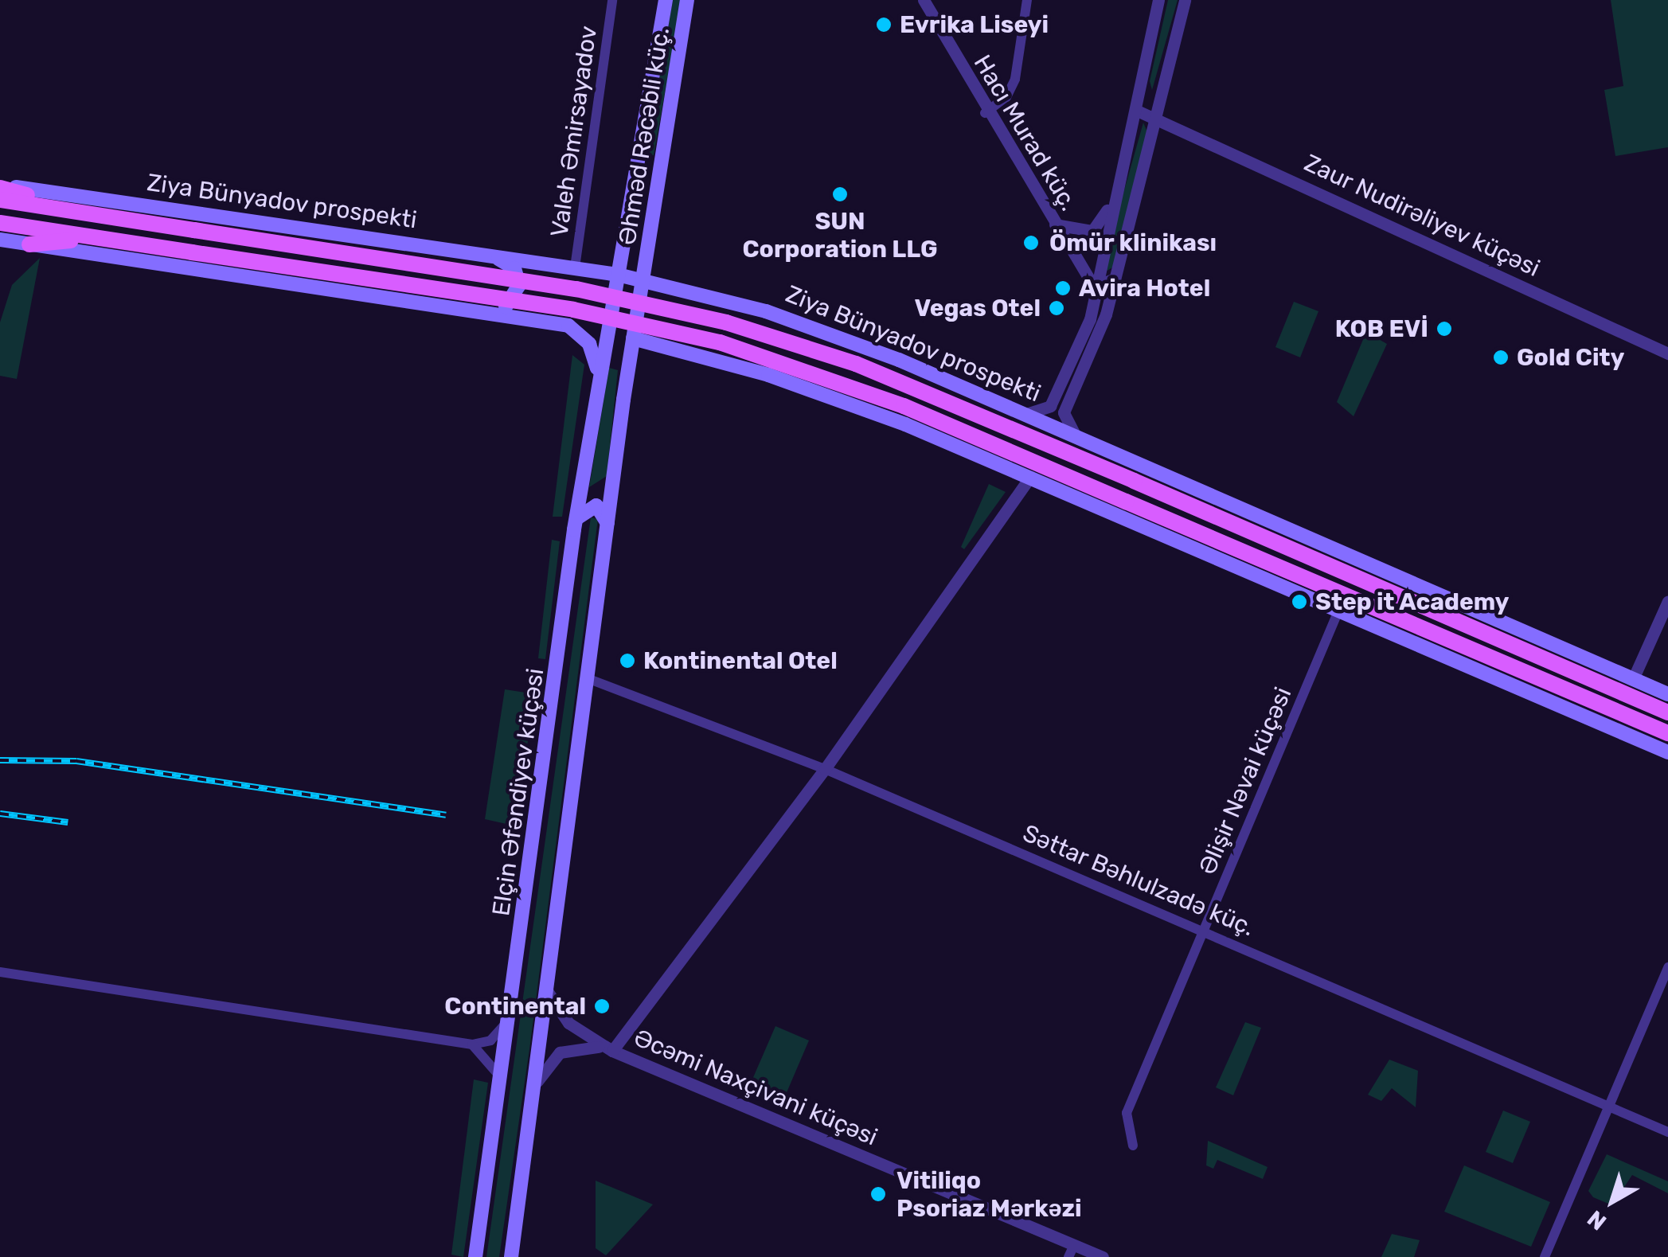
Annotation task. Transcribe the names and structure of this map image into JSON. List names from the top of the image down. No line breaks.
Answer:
{"streets":{"main road":["Əhməd Rəcəbli küç.","Ziya Bünyadov prospekti","Elçin Əfəndiyev küçəsi"],"street":["Valeh Əmirsayadov","Hacı Murad küç.","Zaur Nudirəliyev küçəsi","Əlişir Nəvai küçəsi","Səttar Bəhlulzadə küç.","Əcəmi Naxçivani küçəsi"]},"crossings":[["Valeh Əmirsayadov","Ziya Bünyadov prospekti"],["Əhməd Rəcəbli küç.","Ziya Bünyadov prospekti"],["Əhməd Rəcəbli küç.","Elçin Əfəndiyev küçəsi"],["Əlişir Nəvai küçəsi","Səttar Bəhlulzadə küç."]],"places":["Evrika Liseyi","SUN Corporation LLG","Ömür klinikası","Avira Hotel","Vegas Otel","KOB EVİ","Gold City","Step it Academy","Kontinental Otel","Continental","Vitiliqo Psoriaz Mərkəzi"],"north":"bottom left"}
